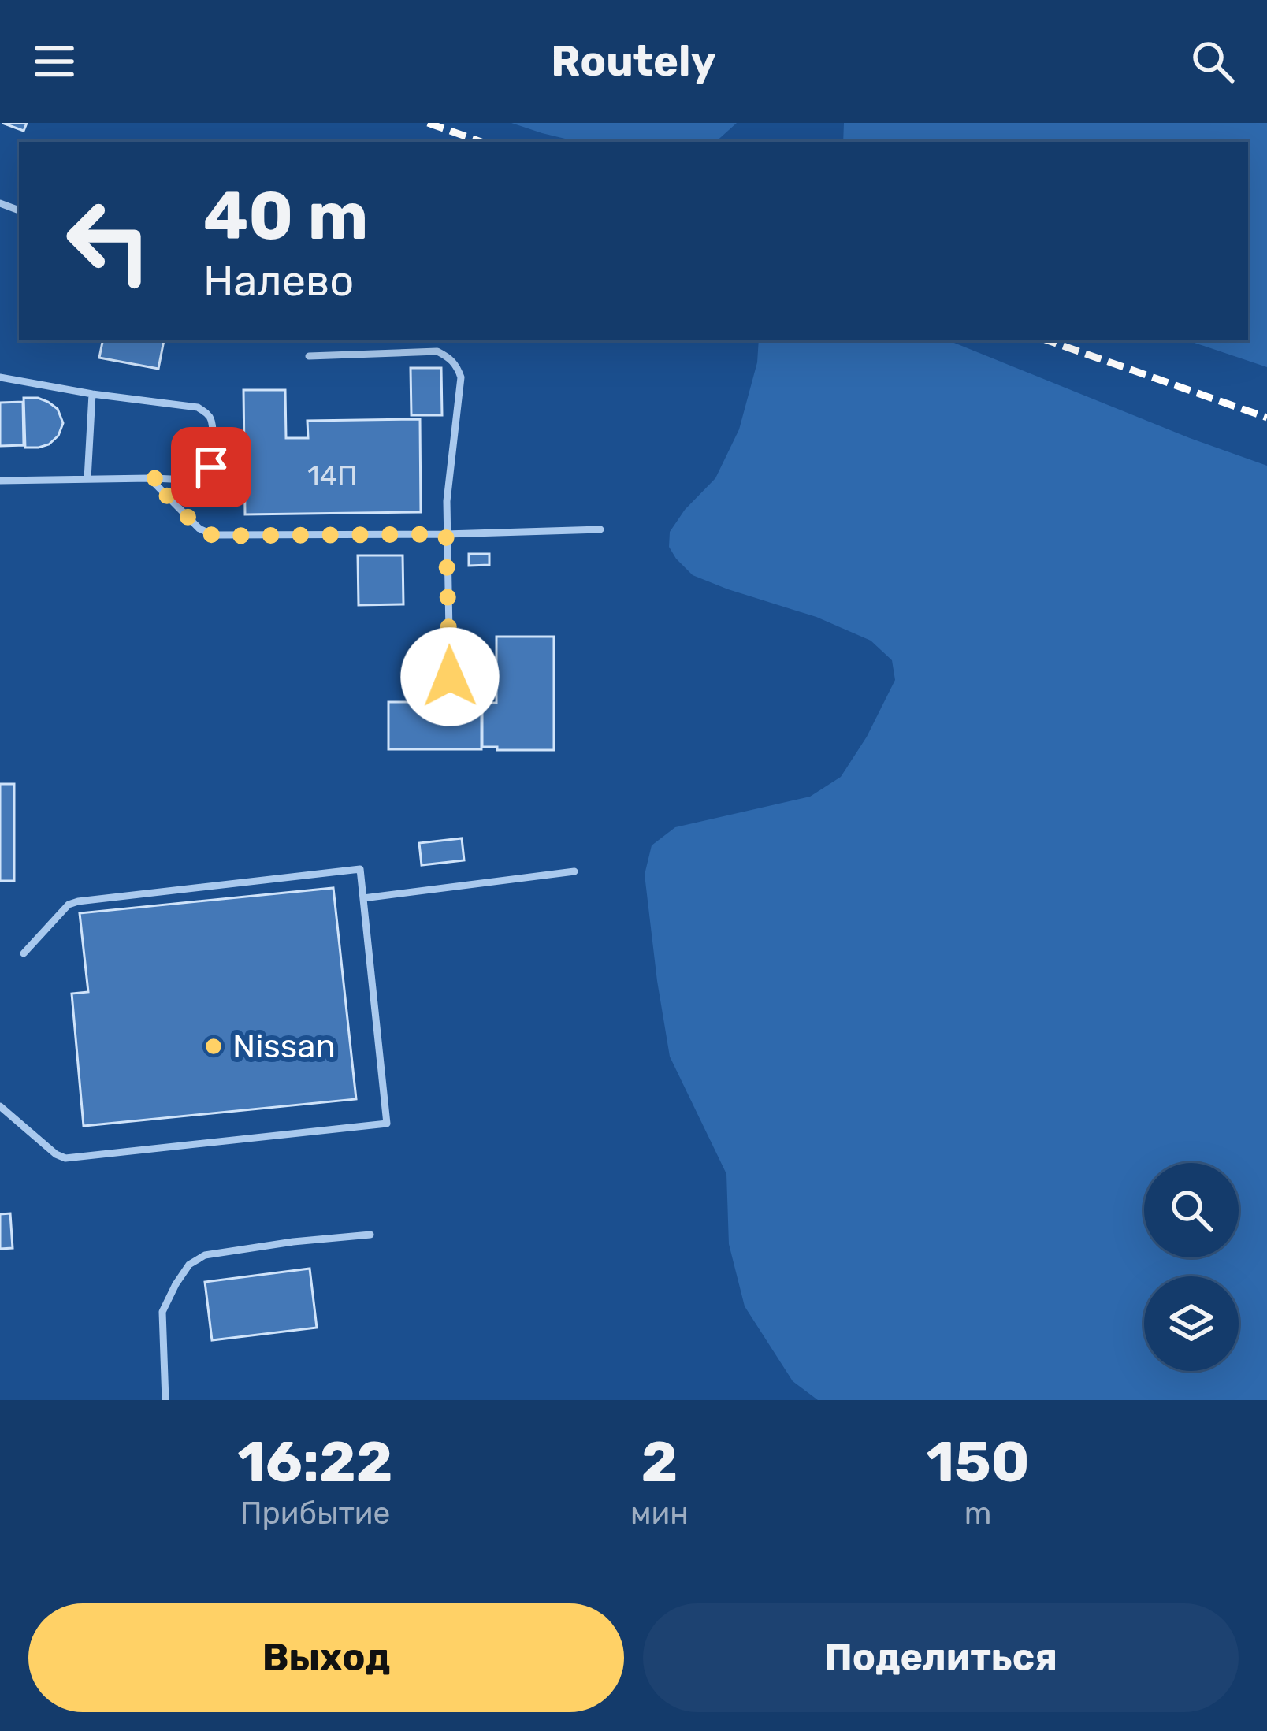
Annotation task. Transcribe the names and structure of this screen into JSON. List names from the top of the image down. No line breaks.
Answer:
{"places":["Nissan"],"house_numbers":["14П"],"page":{"header":"Routely","turn":["40 m","Налево"],"eta":["16:22","Прибытие","2","мин","150","m"],"buttons":["Выход","Поделиться"]}}
